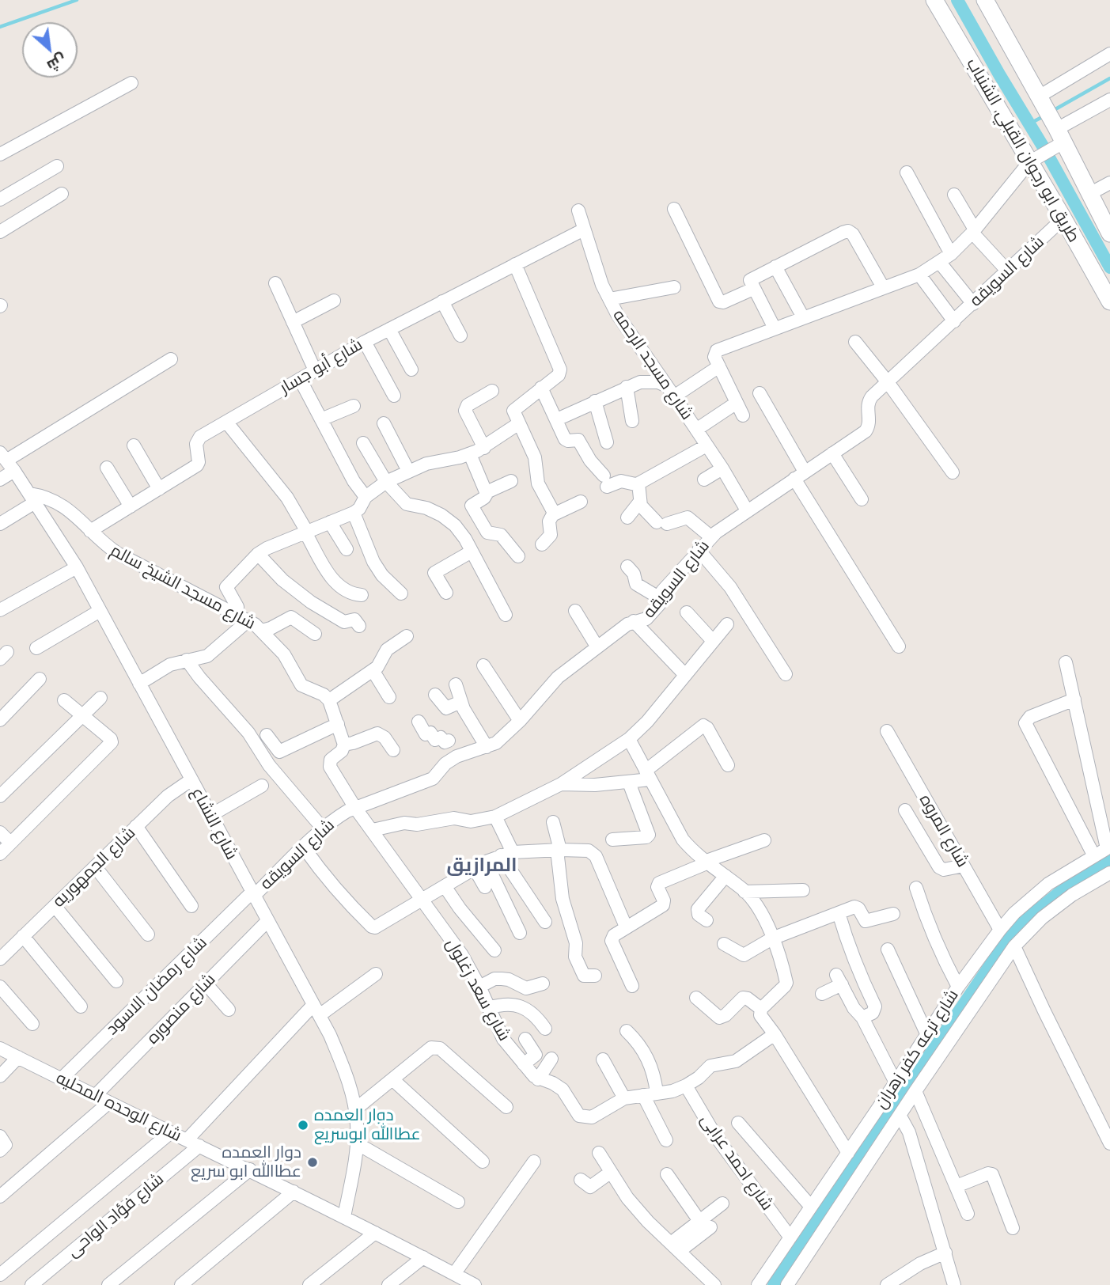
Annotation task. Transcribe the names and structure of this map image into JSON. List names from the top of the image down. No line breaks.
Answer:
{"streets":{"street":["طريق ابو رجوان القبلي, الشنباب","شارع السويقه","شارع مسجد الرحمه","شارع أبو جسار","شارع مسجد الشيخ سالم","شارع النشاع","شارع المروه","شارع الجمهوريه","شارع رمضان الاسود","شارع سعد زغلول","شارع منصوره","شارع ترعه كفر زهران","شارع الوحده المحليه","شارع احمد عرابى","شارع فؤاد الواحى"]},"crossings":[["طريق ابو رجوان القبلي, الشنباب","شارع السويقه"],["شارع السويقه","شارع مسجد الرحمه"],["شارع السويقه","شارع النشاع"],["شارع السويقه","شارع رمضان الاسود"],["شارع السويقه","شارع سعد زغلول"],["شارع مسجد الرحمه","شارع أبو جسار"],["شارع أبو جسار","شارع مسجد الشيخ سالم"],["شارع مسجد الشيخ سالم","شارع النشاع"],["شارع النشاع","شارع الجمهوريه"],["شارع النشاع","شارع رمضان الاسود"],["شارع النشاع","شارع منصوره"],["شارع النشاع","شارع الوحده المحليه"],["شارع المروه","شارع ترعه كفر زهران"],["شارع رمضان الاسود","شارع الوحده المحليه"],["شارع سعد زغلول","شارع احمد عرابى"],["شارع منصوره","شارع الوحده المحليه"],["شارع ترعه كفر زهران","شارع احمد عرابى"],["شارع الوحده المحليه","شارع فؤاد الواحى"]],"districts":["المرازيق"],"places":["دوار العمده عطاالله ابوسريع","دوار العمده عطاالله ابو سريع"],"north":"bottom right"}
